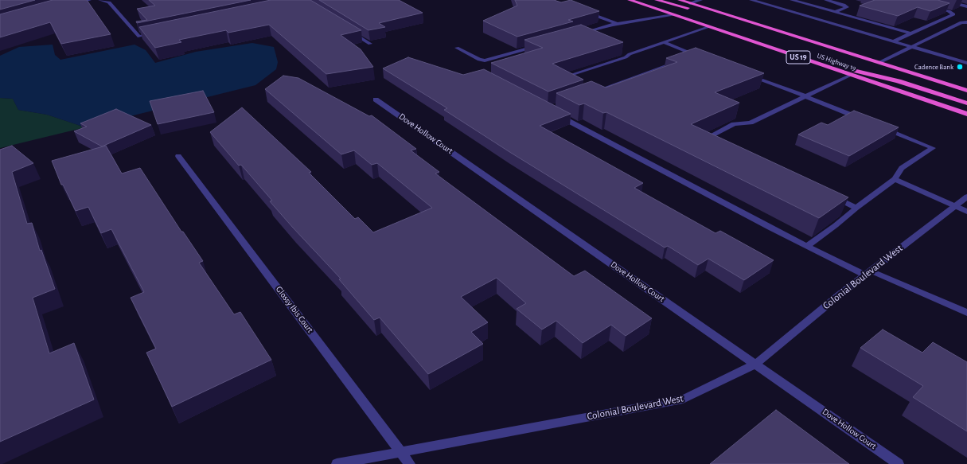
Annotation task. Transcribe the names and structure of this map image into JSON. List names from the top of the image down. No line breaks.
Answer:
{"streets":{"highway":["US 19","US Highway 19"],"street":["Dove Hollow Court","Colonial Boulevard West","Glossy Ibis Court"]},"crossings":[["Dove Hollow Court","Colonial Boulevard West"],["Colonial Boulevard West","Glossy Ibis Court"]],"places":["Cadence Bank"]}
